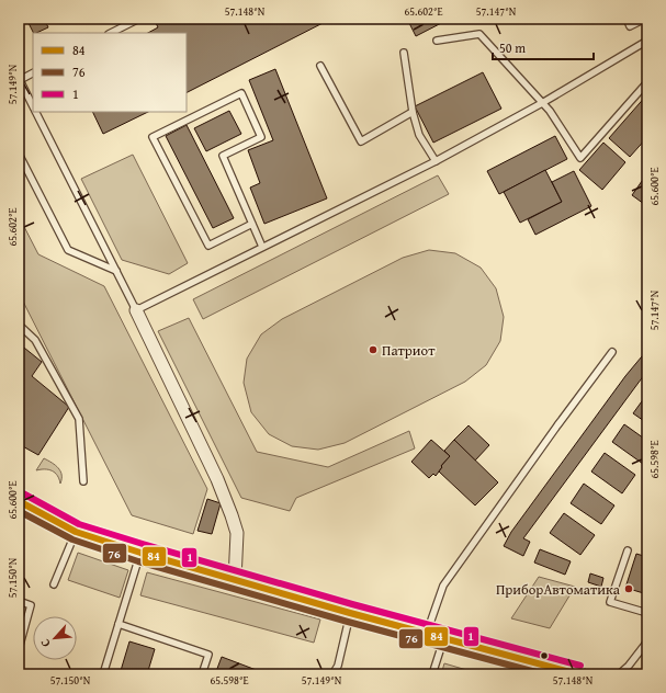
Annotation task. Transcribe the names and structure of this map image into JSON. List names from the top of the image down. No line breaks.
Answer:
{"places":["Патриот","ПриборАвтоматика"],"lines":["transit line 1","transit line 84","transit line 76"],"legend":["84","76","1"],"scale_bar":"50 m","north":"bottom left","coordinates":["57.148°N","65.602°E","57.147°N","57.149°N","65.600°E","65.598°E","57.150°N"]}
